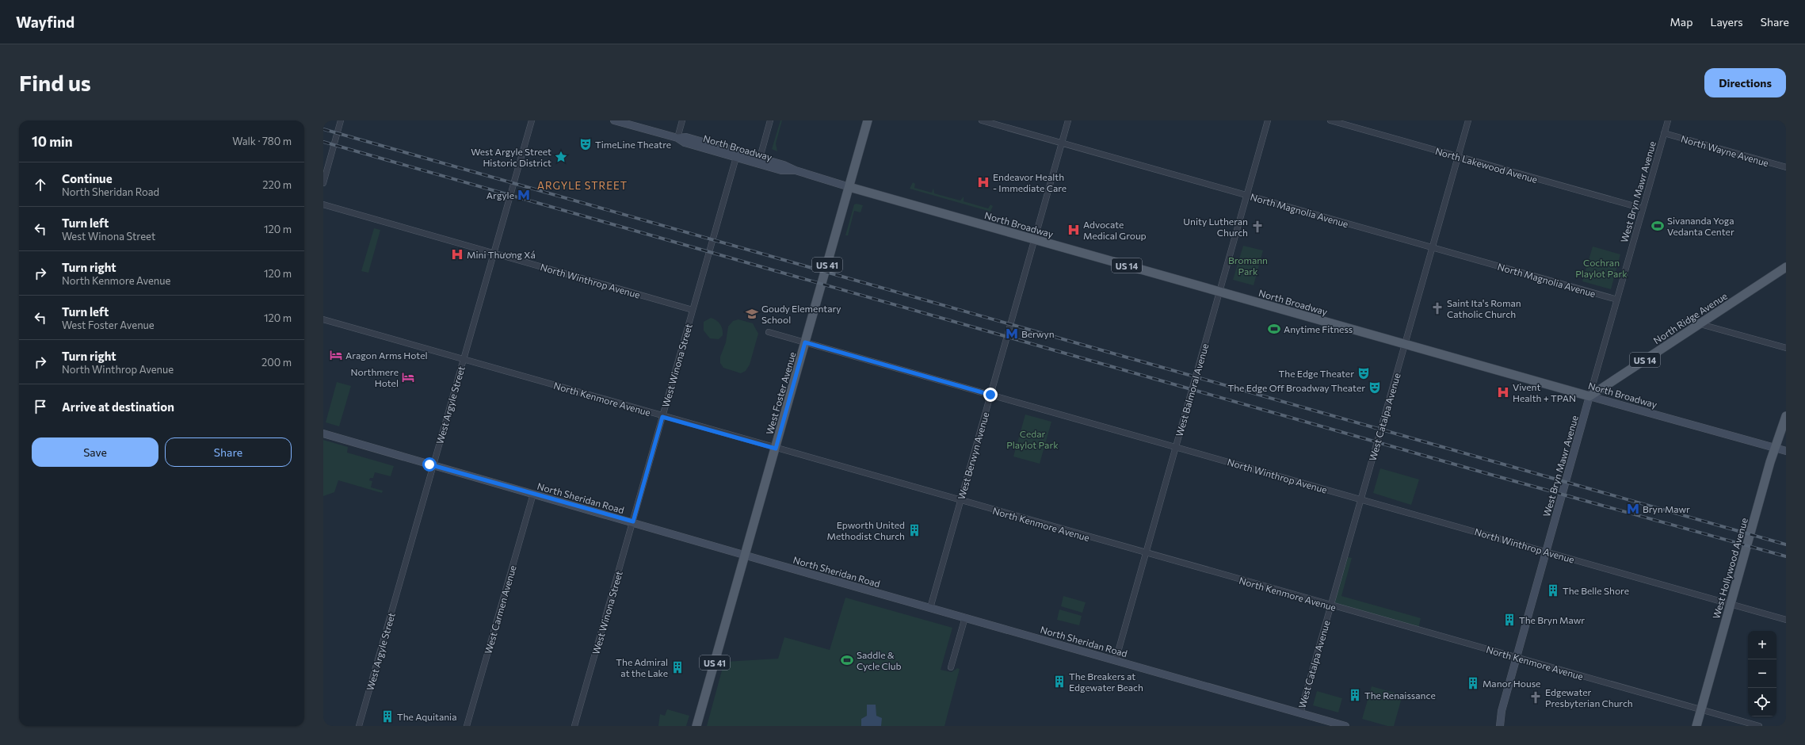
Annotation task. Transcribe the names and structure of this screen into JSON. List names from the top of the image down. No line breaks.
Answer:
{"streets":{"main road":["North Broadway","West Bryn Mawr Avenue","US 41","US 14","North Ridge Avenue","West Foster Avenue","North Sheridan Road","West Hollywood Avenue"],"street":["North Wayne Avenue","North Lakewood Avenue","North Magnolia Avenue","North Winthrop Avenue","West Winona Street","West Balmoral Avenue","North Kenmore Avenue","West Argyle Street","West Catalpa Avenue","West Berwyn Avenue","West Carmen Avenue"]},"crossings":[["North Broadway","West Bryn Mawr Avenue"],["North Broadway","North Ridge Avenue"],["North Broadway","West Winona Street"],["North Broadway","West Balmoral Avenue"],["North Broadway","West Foster Avenue"],["North Broadway","West Catalpa Avenue"],["North Broadway","West Berwyn Avenue"],["North Broadway","West Hollywood Avenue"],["North Wayne Avenue","West Bryn Mawr Avenue"],["North Lakewood Avenue","West Bryn Mawr Avenue"],["North Lakewood Avenue","West Catalpa Avenue"],["West Bryn Mawr Avenue","North Magnolia Avenue"],["West Bryn Mawr Avenue","North Winthrop Avenue"],["West Bryn Mawr Avenue","North Ridge Avenue"],["West Bryn Mawr Avenue","North Kenmore Avenue"],["North Magnolia Avenue","West Balmoral Avenue"],["North Magnolia Avenue","West Catalpa Avenue"],["North Magnolia Avenue","West Berwyn Avenue"],["North Winthrop Avenue","West Winona Street"],["North Winthrop Avenue","West Balmoral Avenue"],["North Winthrop Avenue","West Foster Avenue"],["North Winthrop Avenue","West Argyle Street"],["North Winthrop Avenue","West Catalpa Avenue"],["North Winthrop Avenue","West Berwyn Avenue"],["North Winthrop Avenue","West Hollywood Avenue"],["West Winona Street","North Kenmore Avenue"],["West Winona Street","North Sheridan Road"],["West Balmoral Avenue","North Kenmore Avenue"],["West Balmoral Avenue","North Sheridan Road"],["West Foster Avenue","North Kenmore Avenue"],["West Foster Avenue","North Sheridan Road"],["North Kenmore Avenue","West Argyle Street"],["North Kenmore Avenue","West Catalpa Avenue"],["North Kenmore Avenue","West Berwyn Avenue"],["North Kenmore Avenue","West Hollywood Avenue"],["West Argyle Street","North Sheridan Road"],["West Catalpa Avenue","North Sheridan Road"],["West Berwyn Avenue","North Sheridan Road"],["North Sheridan Road","West Carmen Avenue"]],"districts":["ARGYLE STREET"],"parks":["Bromann Park","Cochran Playlot Park","Cedar Playlot Park"],"places":{"theatre":["TimeLine Theatre","The Edge Theater","The Edge Off Broadway Theater"],"place":["West Argyle Street Historic District"],"hospital":["Endeavor Health - Immediate Care","Advocate Medical Group","Mini Thương Xá","Vivent Health + TPAN"],"metro station":["Argyle","Berwyn","Bryn Mawr"],"sports":["Sivananda Yoga Vedanta Center","Anytime Fitness","Saddle & Cycle Club"],"church":["Unity Lutheran Church","Saint Ita's Roman Catholic Church","Edgewater Presbyterian Church"],"school or university":["Goudy Elementary School"],"hotel":["Aragon Arms Hotel","Northmere Hotel"],"building":["Epworth United Methodist Church","The Belle Shore","The Bryn Mawr","The Admiral at the Lake","The Breakers at Edgewater Beach","Manor House","The Renaissance","The Aquitania"]},"page":{"header":"Wayfind","nav":["Map","Layers","Share"],"buttons":["Directions",["Save","Share"]],"title":"Find us","heading":["10 min","Walk · 780 m"],"list":[["Continue","North Sheridan Road","220 m"],["Turn left","West Winona Street","120 m"],["Turn right","North Kenmore Avenue","120 m"],["Turn left","West Foster Avenue","120 m"],["Turn right","North Winthrop Avenue","200 m"],"Arrive at destination"],"map_buttons":["+","−"]}}
